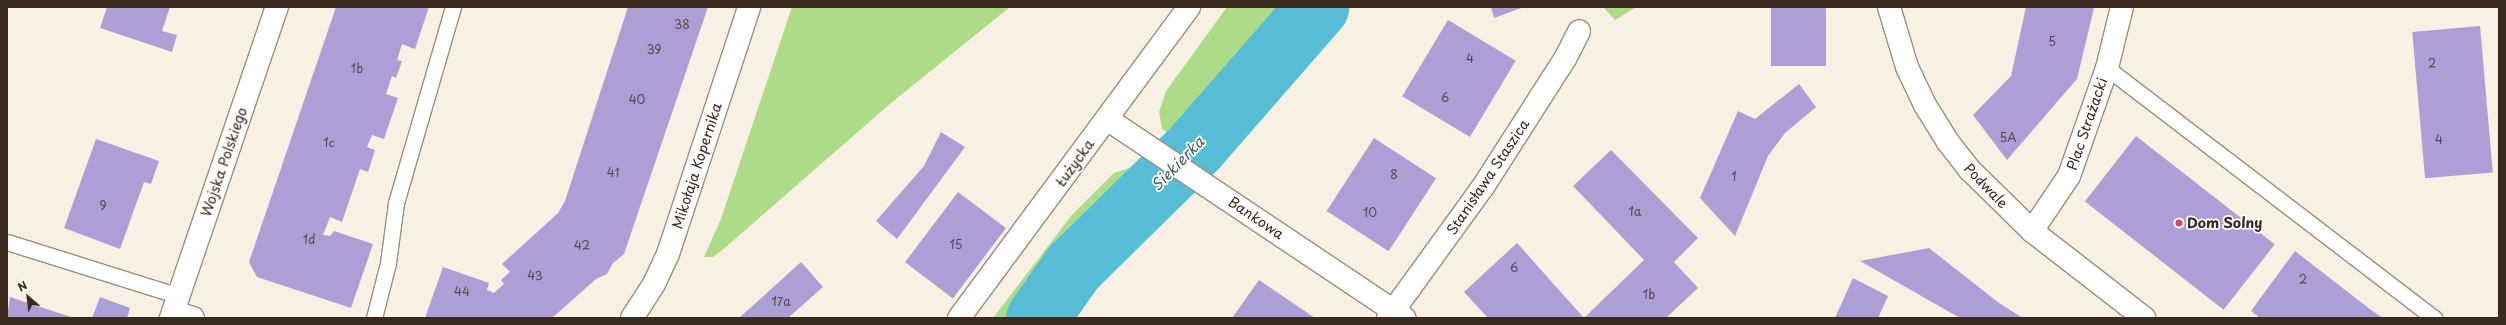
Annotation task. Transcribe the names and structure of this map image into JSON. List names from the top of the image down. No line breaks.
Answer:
{"streets":{"street":["Plac Strażacki","Wojska Polskiego","Łużycka","Mikołaja Kopernika","Stanisława Staszica","Podwale","Bankowa"]},"crossings":[["Plac Strażacki","Podwale"],["Łużycka","Bankowa"],["Stanisława Staszica","Bankowa"]],"water":["Siekierka"],"places":["Dom Solny"],"house_numbers":["38","5","39","4","2","1b","6","40","5A","4","1c","41","8","1","9","1a","10","1d","15","42","6","43","2","44","1b","17a"],"north":"top left"}
